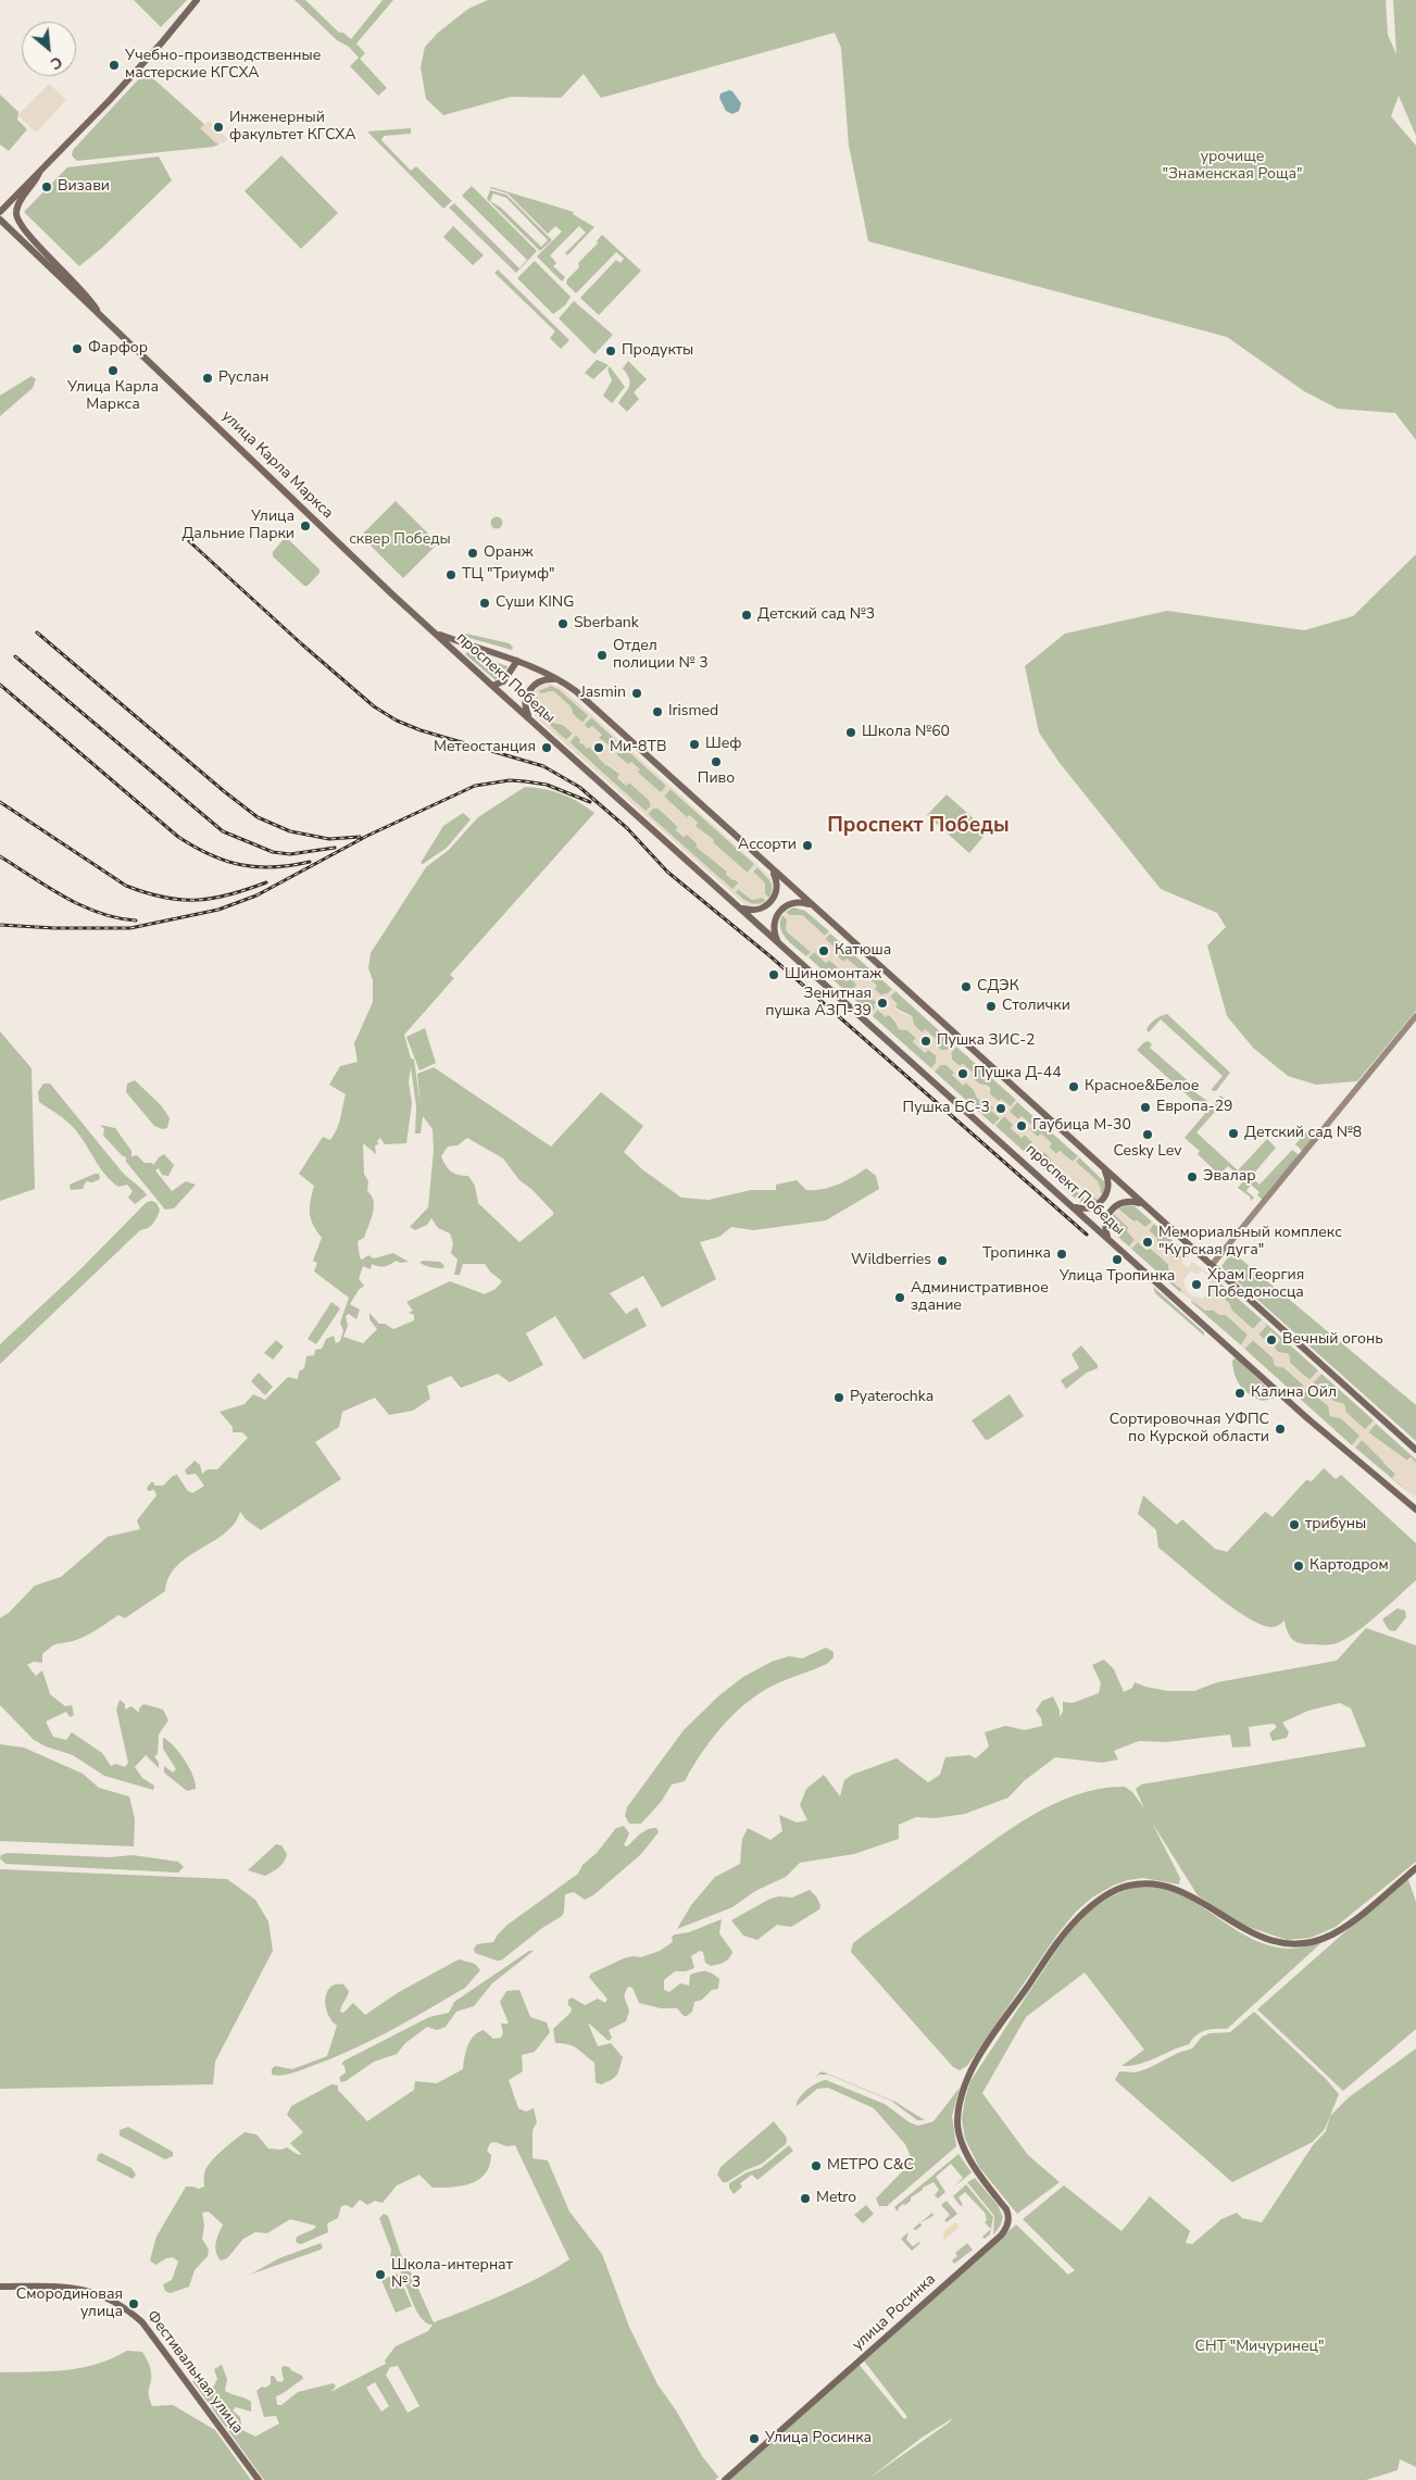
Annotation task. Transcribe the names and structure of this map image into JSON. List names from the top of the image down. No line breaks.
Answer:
{"streets":{"main road":["улица Карла Маркса","проспект Победы","улица Росинка","Фестивальная улица"]},"crossings":[["улица Карла Маркса","проспект Победы"]],"districts":["Проспект Победы"],"parks":["урочище \"Знаменская Роща\"","сквер Победы","СНТ \"Мичуринец\""],"places":["Учебно-производственные мастерские КГСХА","Инженерный факультет КГСХА","Визави","Фарфор","Продукты","Улица Карла Маркса","Руслан","Улица Дальние Парки","Оранж","ТЦ \"Триумф\"","Суши KING","Детский сад №3","Sberbank","Отдел полиции № 3","Jasmin","Irismed","Школа №60","Шеф","Метеостанция","Ми-8ТВ","Пиво","Ассорти","Катюша","Шиномонтаж","СДЭК","Зенитная пушка АЗП-39","Столички","Пушка ЗИС-2","Пушка Д-44","Красное&Белое","Европа-29","Пушка БС-3","Гаубица М-30","Детский сад №8","Cesky Lev","Эвалар","Мемориальный комплекс \"Курская дуга\"","Тропинка","Улица Тропинка","Wildberries","Храм Георгия Победоносца","Административное здание","Вечный огонь","Калина Ойл","Pyaterochka","Сортировочная УФПС по Курской области","трибуны","Картодром","МЕТРО С&С","Metro","Школа-интернат № 3","Смородиновая улица","Улица Росинка"],"north":"bottom right"}
